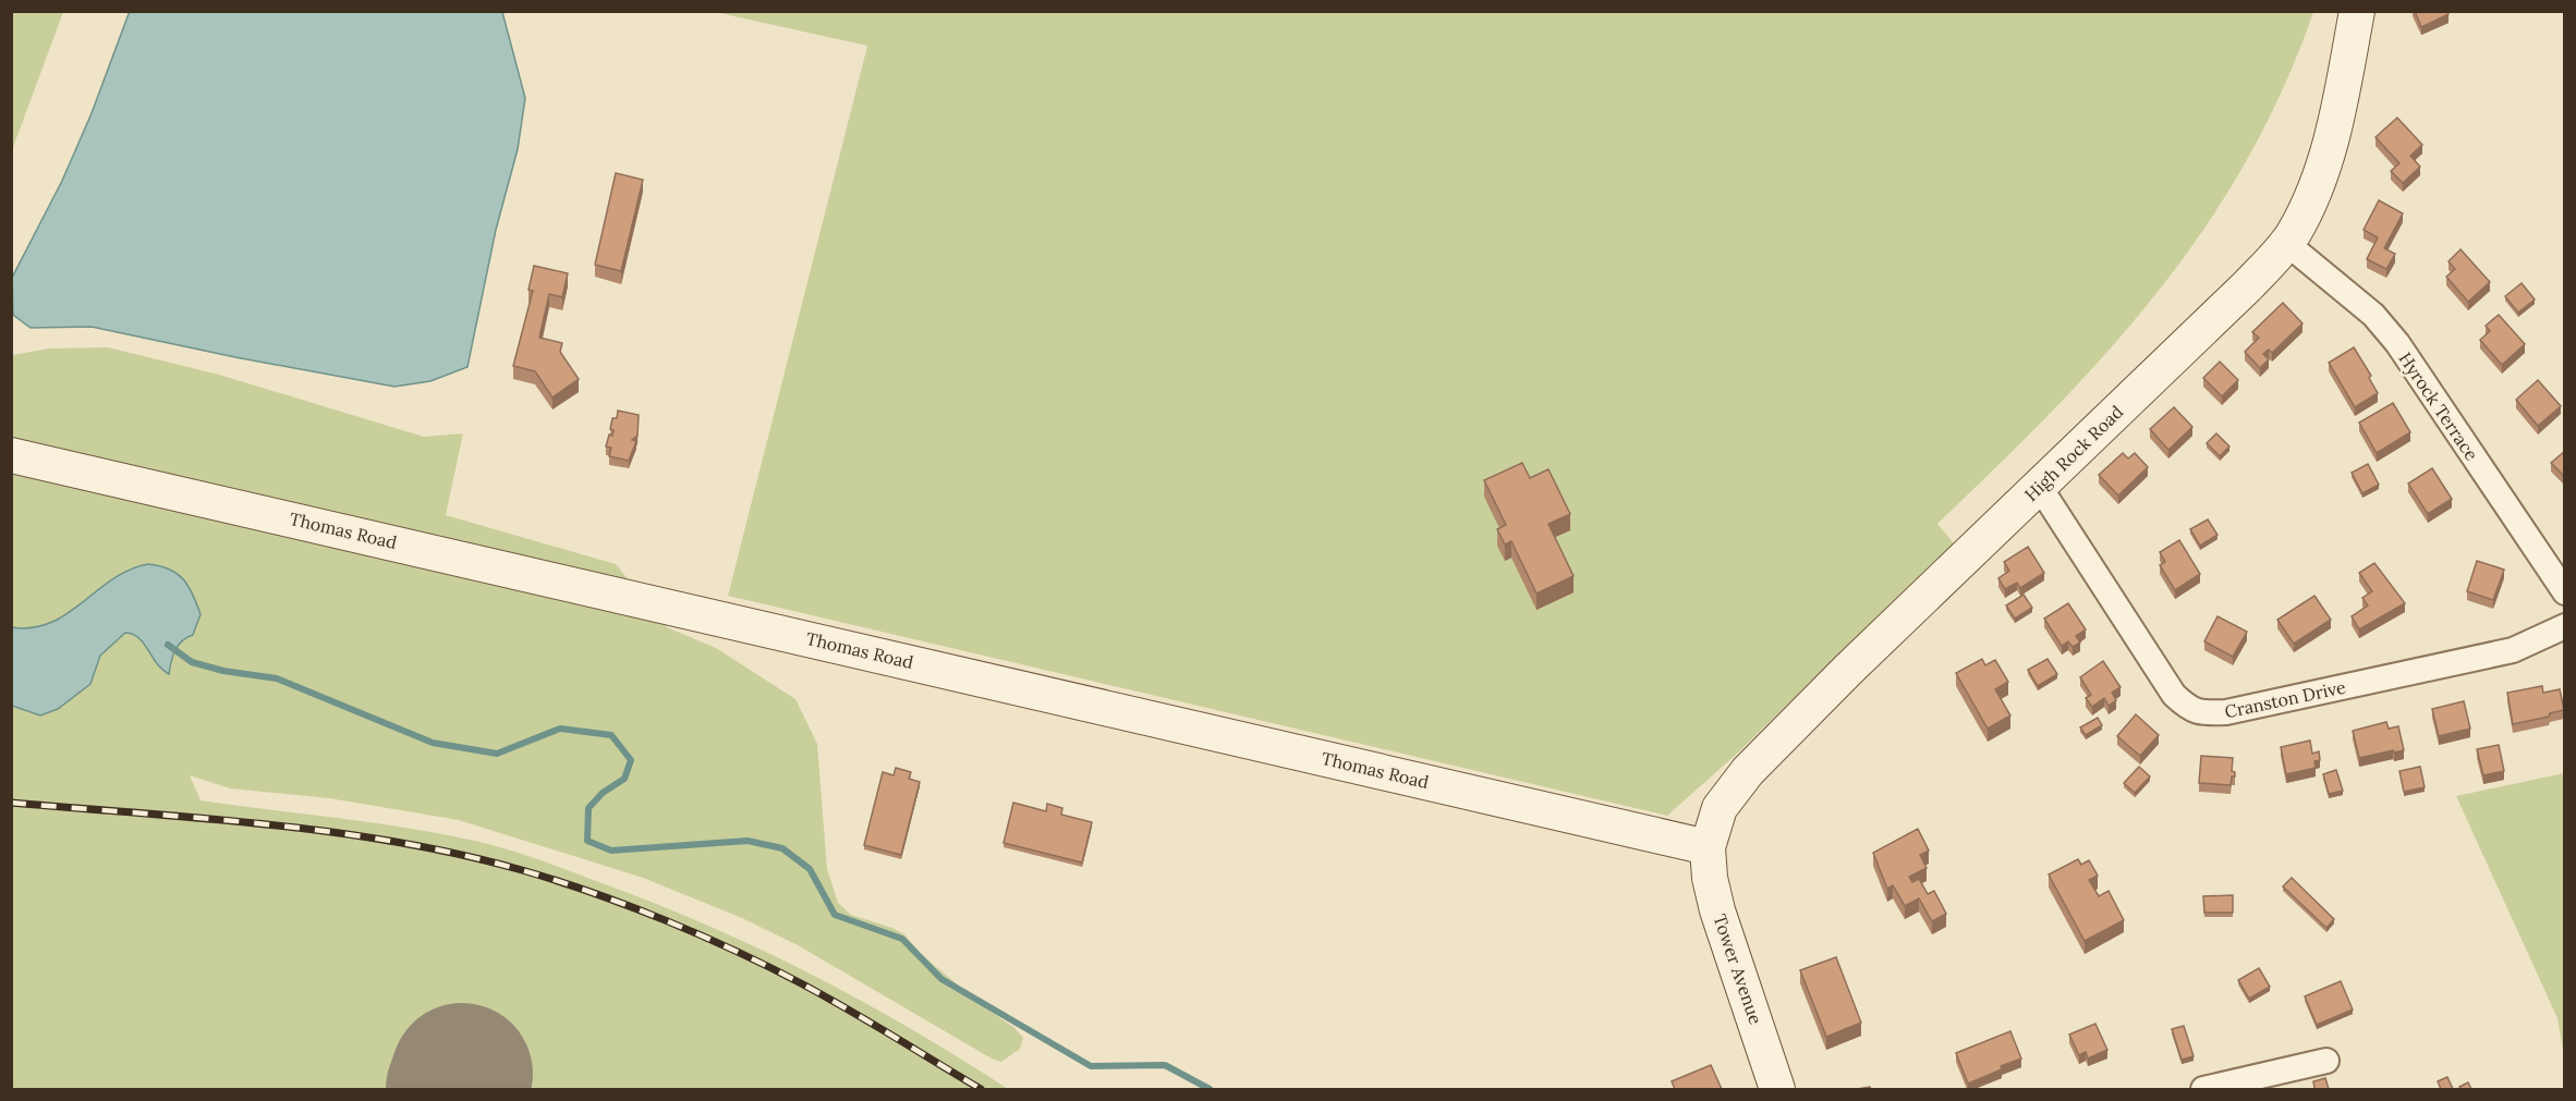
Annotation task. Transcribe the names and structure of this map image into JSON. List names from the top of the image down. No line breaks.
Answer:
{"streets":{"main road":["High Rock Road","Thomas Road","Tower Avenue"],"street":["Hyrock Terrace","Cranston Drive"]},"crossings":[["Hyrock Terrace","High Rock Road"],["High Rock Road","Thomas Road"],["High Rock Road","Cranston Drive"],["High Rock Road","Tower Avenue"],["Thomas Road","Tower Avenue"]]}
